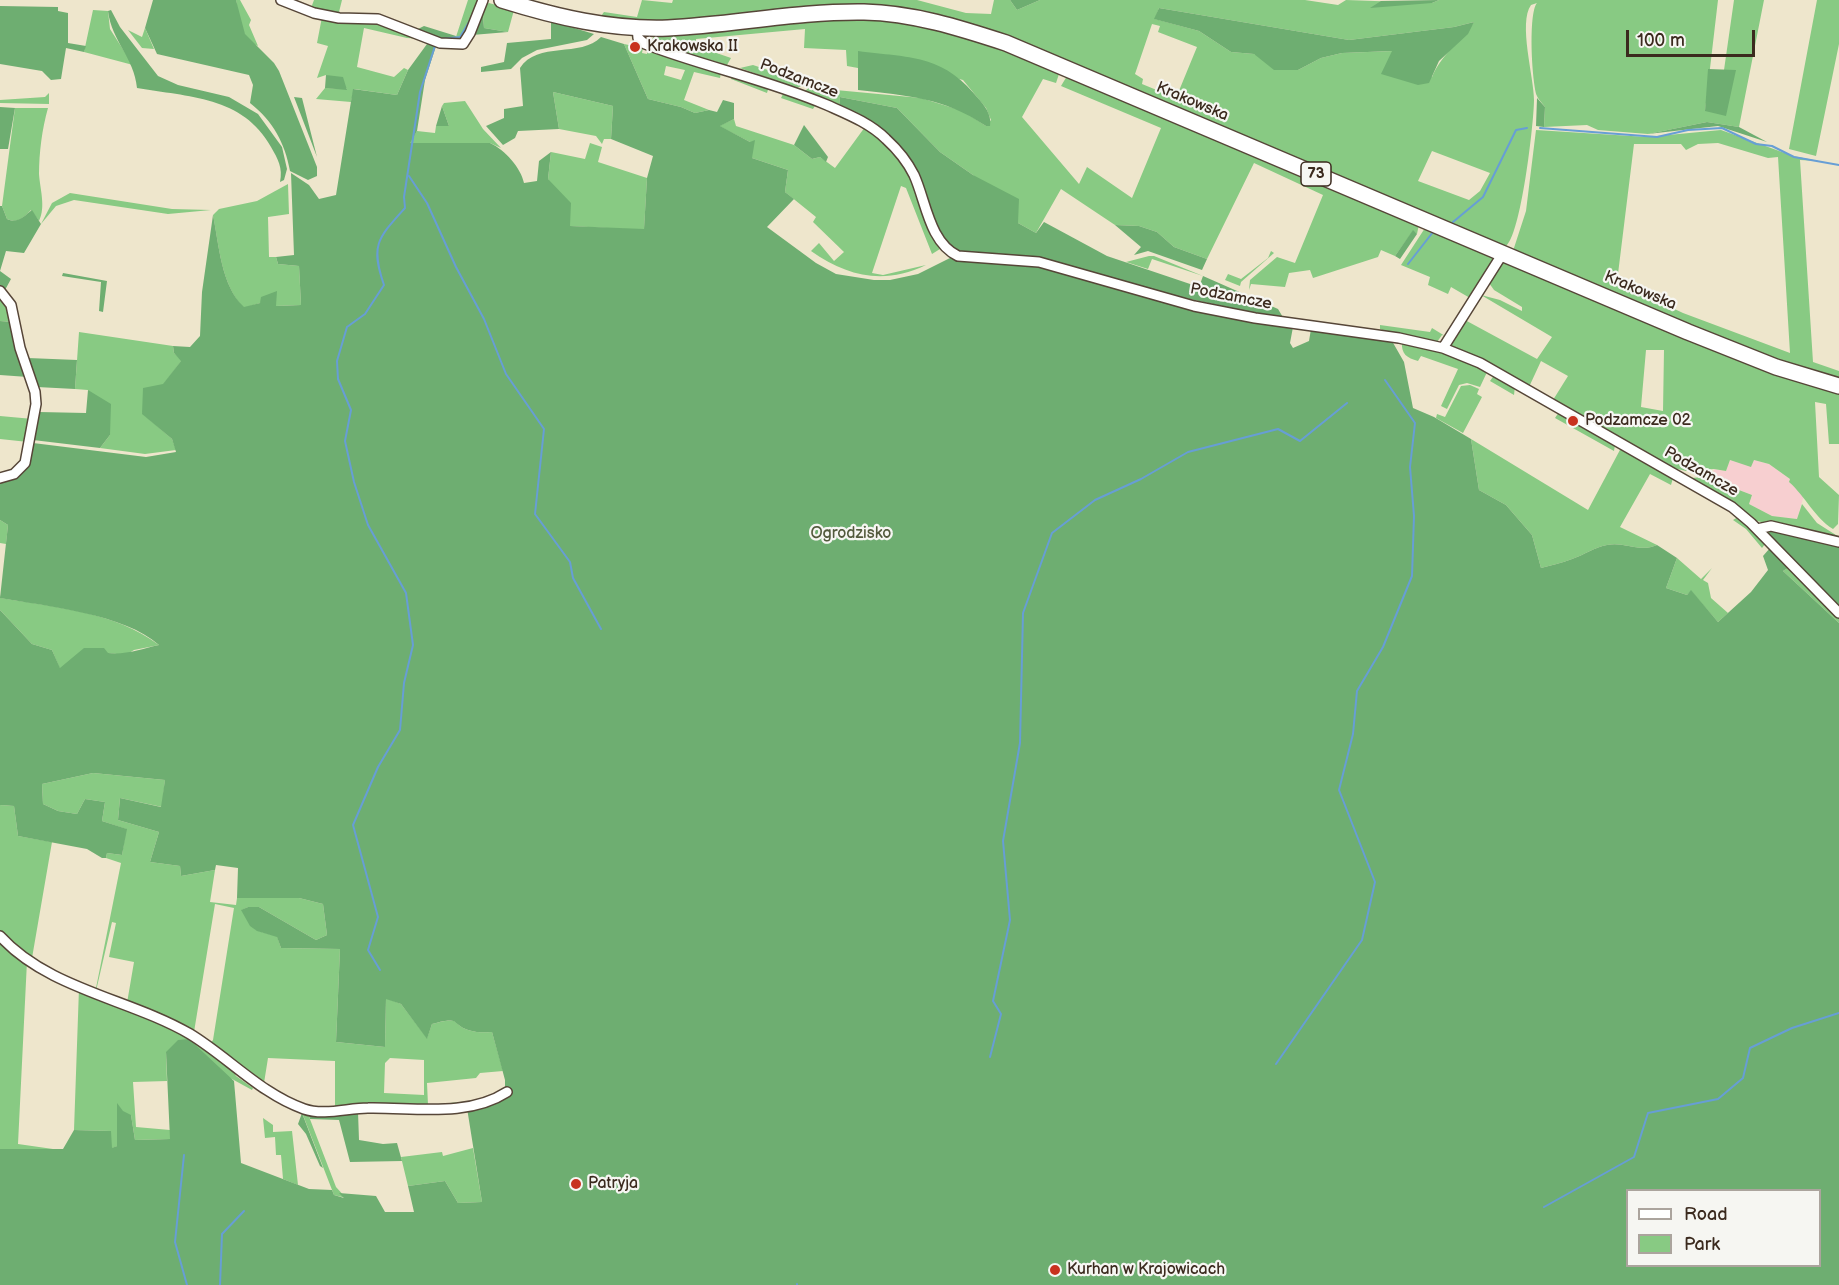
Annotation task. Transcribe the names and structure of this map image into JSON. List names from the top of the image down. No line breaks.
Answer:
{"streets":{"main road":["Krakowska","73"],"street":["Podzamcze"]},"crossings":[["Podzamcze","Krakowska"]],"parks":["Ogrodzisko"],"places":["Krakowska II","Podzamcze 02","Patryja","Kurhan w Krajowicach"],"legend":["Road","Park"],"scale_bar":"100 m"}
